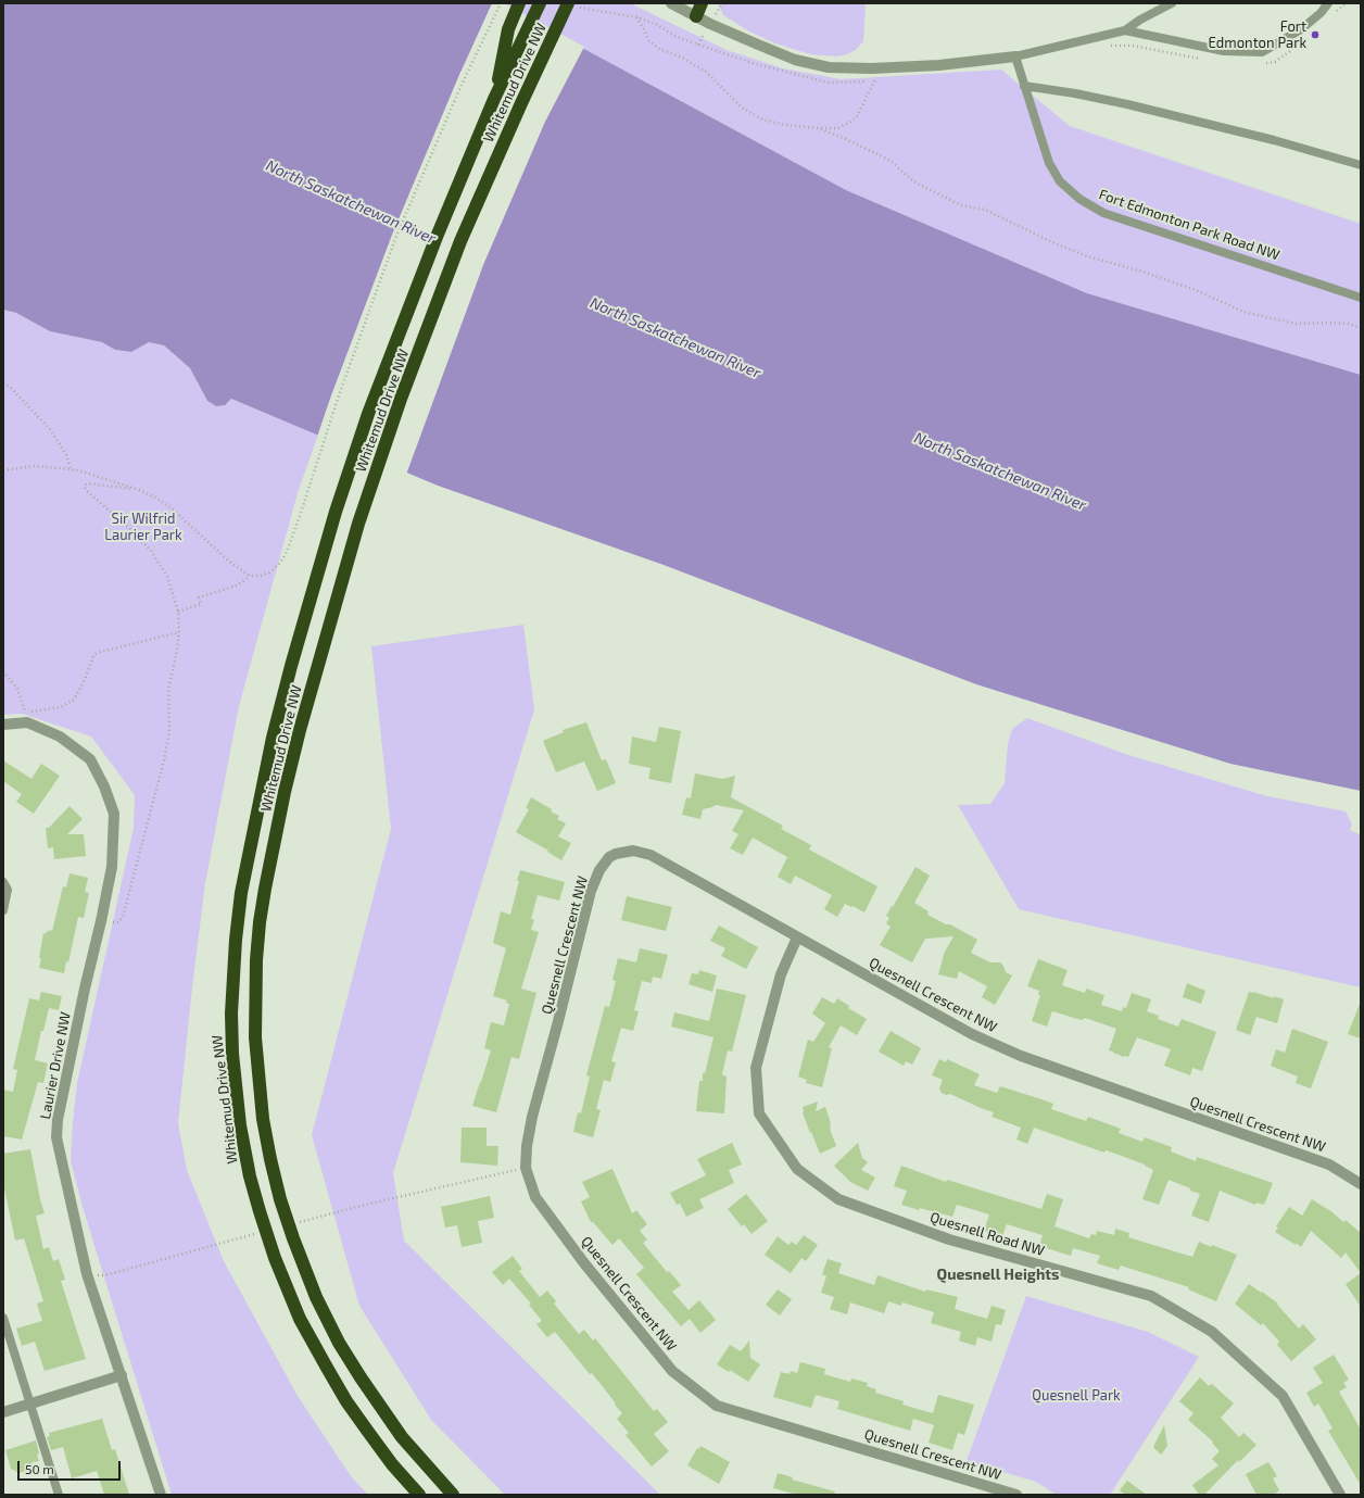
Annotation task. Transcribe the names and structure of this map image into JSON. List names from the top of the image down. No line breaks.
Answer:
{"streets":{"highway":["Whitemud Drive NW"],"street":["Quesnell Crescent NW","Laurier Drive NW","Quesnell Road NW"],"lane":["Fort Edmonton Park Road NW"]},"crossings":[["Quesnell Crescent NW","Quesnell Road NW"]],"districts":["Quesnell Heights"],"water":["North Saskatchewan River"],"parks":["Sir Wilfrid Laurier Park","Quesnell Park"],"places":["Fort Edmonton Park"],"scale_bar":"50 m"}
